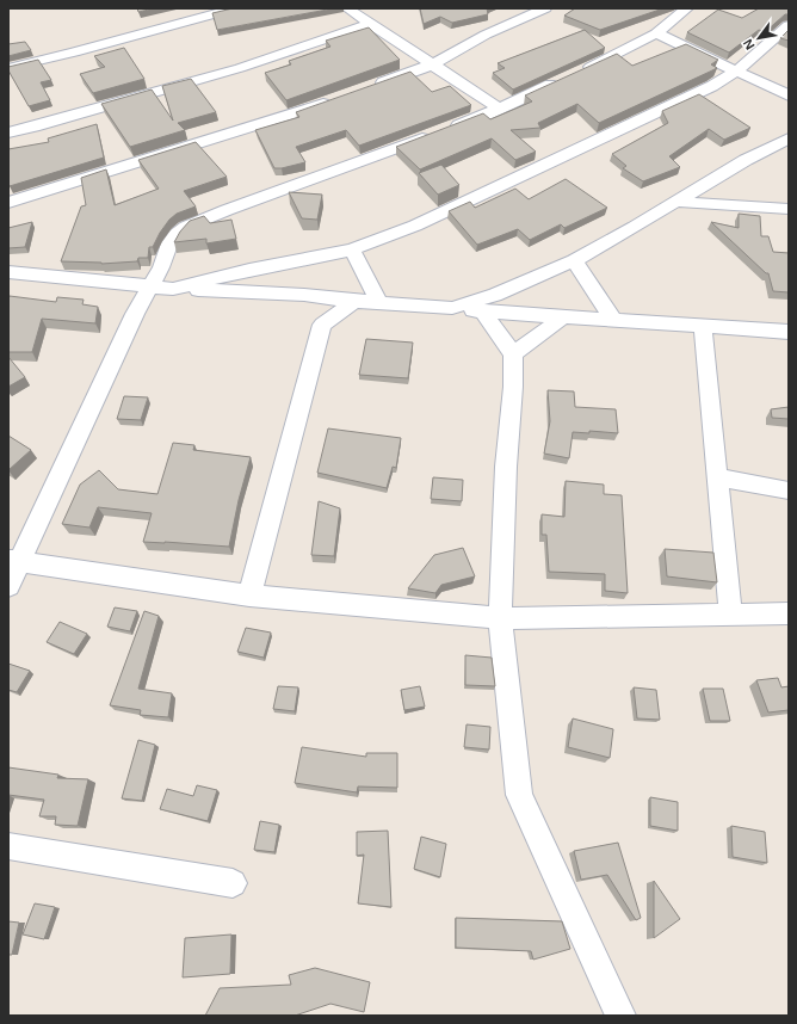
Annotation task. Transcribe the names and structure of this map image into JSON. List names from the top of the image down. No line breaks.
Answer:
{"north":"bottom left"}
